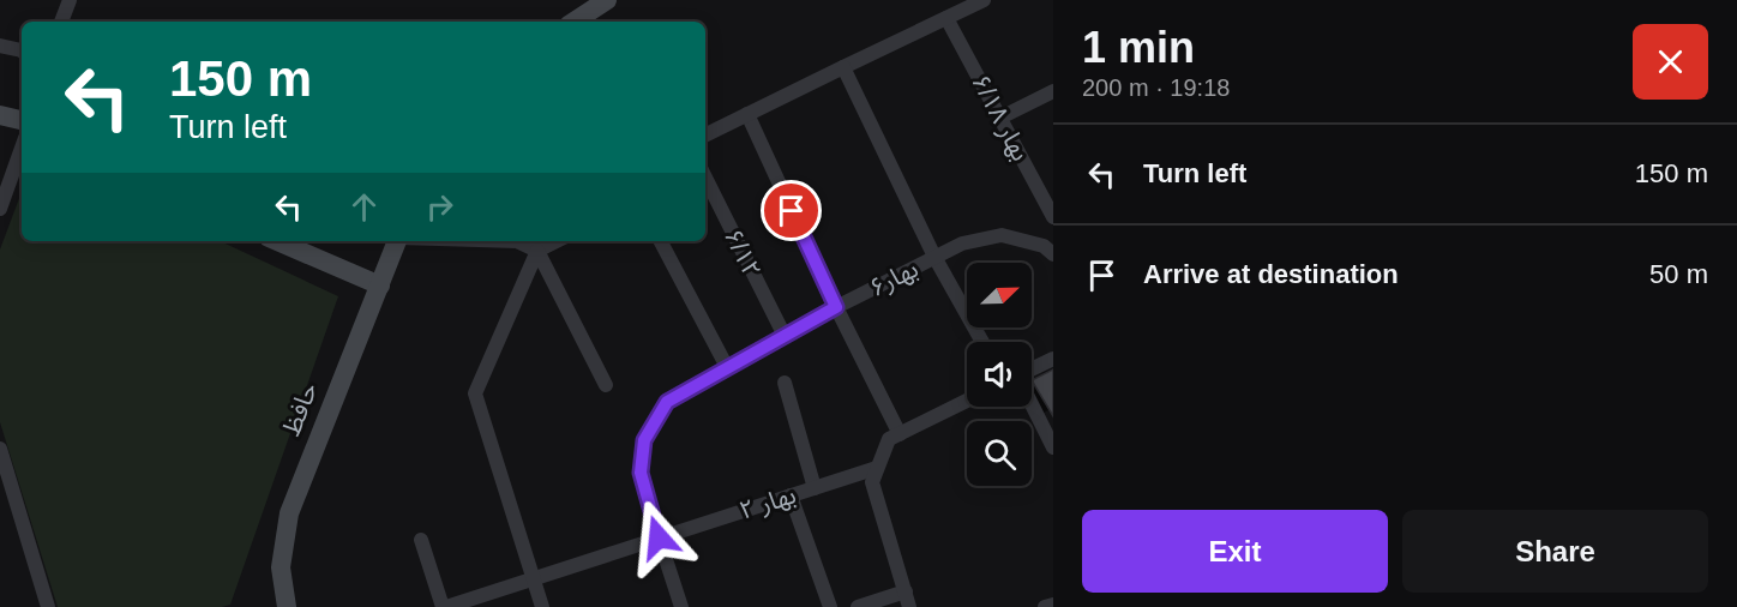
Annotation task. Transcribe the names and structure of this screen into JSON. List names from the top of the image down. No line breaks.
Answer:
{"streets":{"main road":["حافظ"],"street":["بهار ۶/۱۸","۶/۱۲","بهار۶","بهار ۲"]},"crossings":[["۶/۱۲","بهار۶"],["بهار۶","بهار ۲"]],"north":"top right","page":{"heading":["1 min","200 m · 19:18"],"turn":["150 m","Turn left"],"list":[{"name":"Turn left","value":"150 m"},{"name":"Arrive at destination","value":"50 m"}],"buttons":["Exit","Share"]}}
